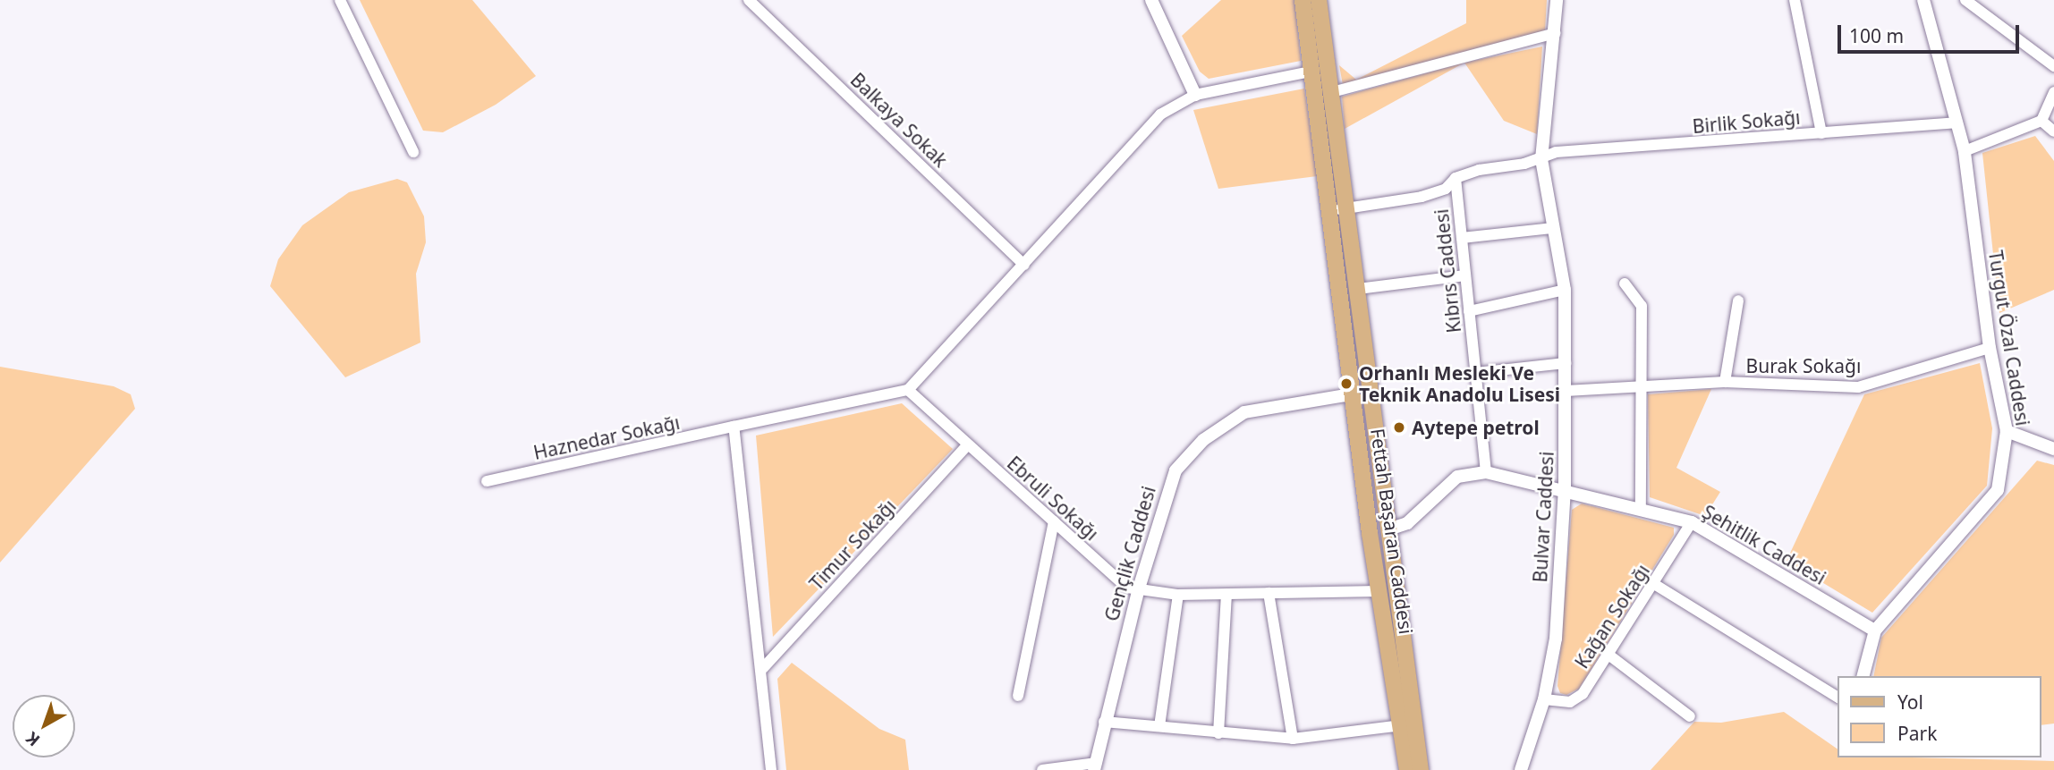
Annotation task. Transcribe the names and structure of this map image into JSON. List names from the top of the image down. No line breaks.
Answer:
{"streets":{"main road":["Fettah Başaran Caddesi"],"street":["Balkaya Sokak","Birlik Sokağı","Kıbrıs Caddesi","Turgut Özal Caddesi","Burak Sokağı","Haznedar Sokağı","Ebruli Sokağı","Bulvar Caddesi","Timur Sokağı","Şehitlik Caddesi","Gençlik Caddesi","Kağan Sokağı"]},"crossings":[["Birlik Sokağı","Kıbrıs Caddesi"],["Birlik Sokağı","Turgut Özal Caddesi"],["Birlik Sokağı","Bulvar Caddesi"],["Birlik Sokağı","Fettah Başaran Caddesi"],["Kıbrıs Caddesi","Şehitlik Caddesi"],["Turgut Özal Caddesi","Burak Sokağı"],["Turgut Özal Caddesi","Şehitlik Caddesi"],["Burak Sokağı","Bulvar Caddesi"],["Haznedar Sokağı","Ebruli Sokağı"],["Ebruli Sokağı","Fettah Başaran Caddesi"],["Ebruli Sokağı","Timur Sokağı"],["Ebruli Sokağı","Gençlik Caddesi"],["Bulvar Caddesi","Şehitlik Caddesi"],["Bulvar Caddesi","Kağan Sokağı"],["Fettah Başaran Caddesi","Şehitlik Caddesi"],["Fettah Başaran Caddesi","Gençlik Caddesi"],["Şehitlik Caddesi","Kağan Sokağı"]],"places":["Orhanlı Mesleki Ve Teknik Anadolu Lisesi","Aytepe petrol"],"legend":["Yol","Park"],"scale_bar":"100 m","north":"bottom left"}
